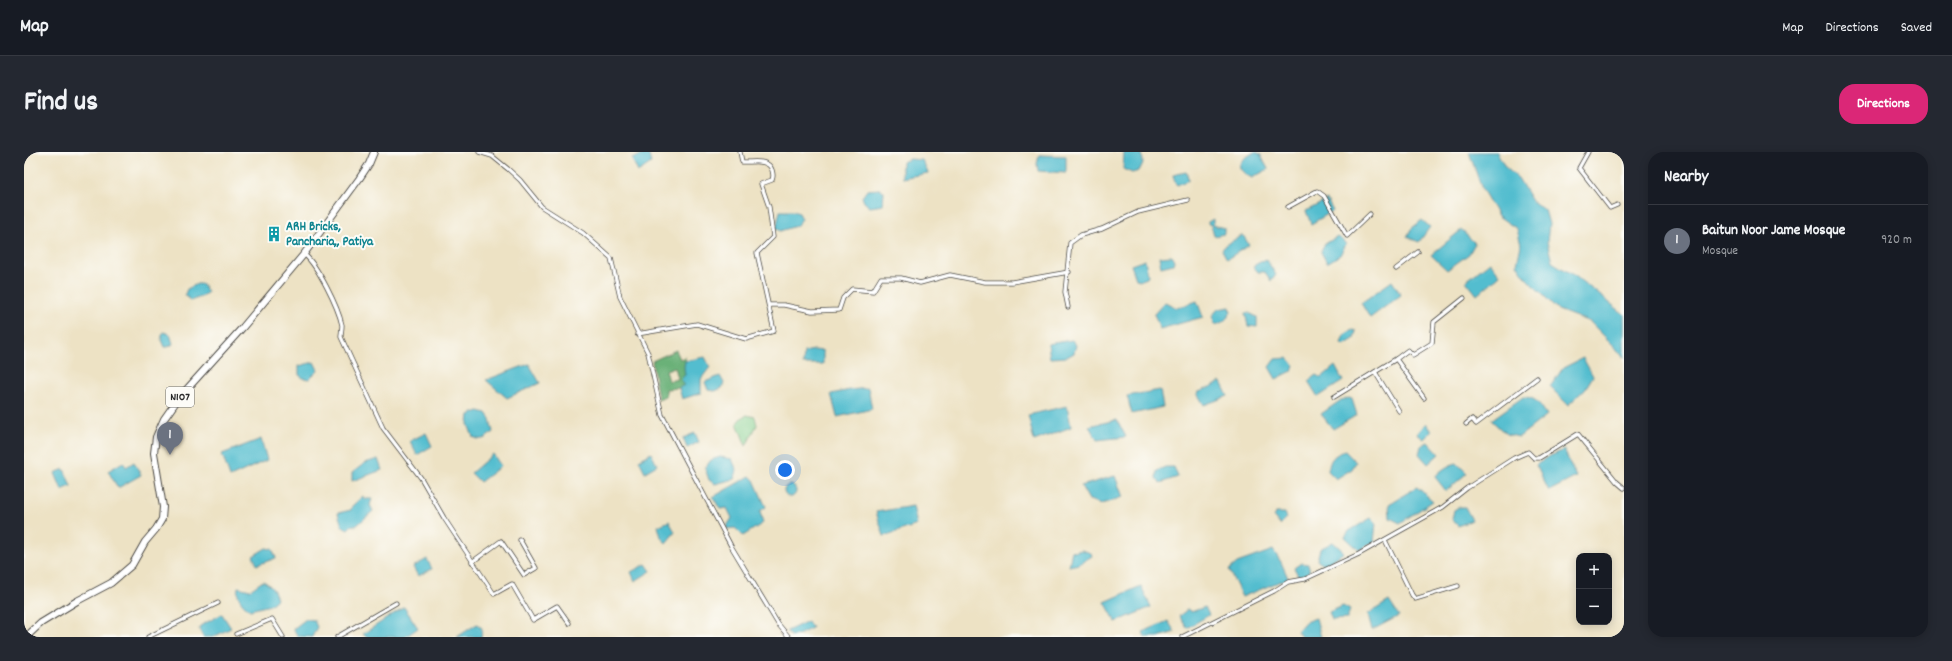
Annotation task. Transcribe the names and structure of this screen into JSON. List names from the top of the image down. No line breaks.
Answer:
{"streets":{"highway":["N107"]},"places":{"building":["ARH Bricks, Pancharia,, Patiya"]},"page":{"header":"Map","nav":["Map","Directions","Saved"],"title":"Find us","buttons":"Directions","heading":"Nearby","list":[{"mark":"1","name":"Baitun Noor Jame Mosque","note":"Mosque","value":"920 m"}],"pins":"1","map_buttons":["+","−"]}}
